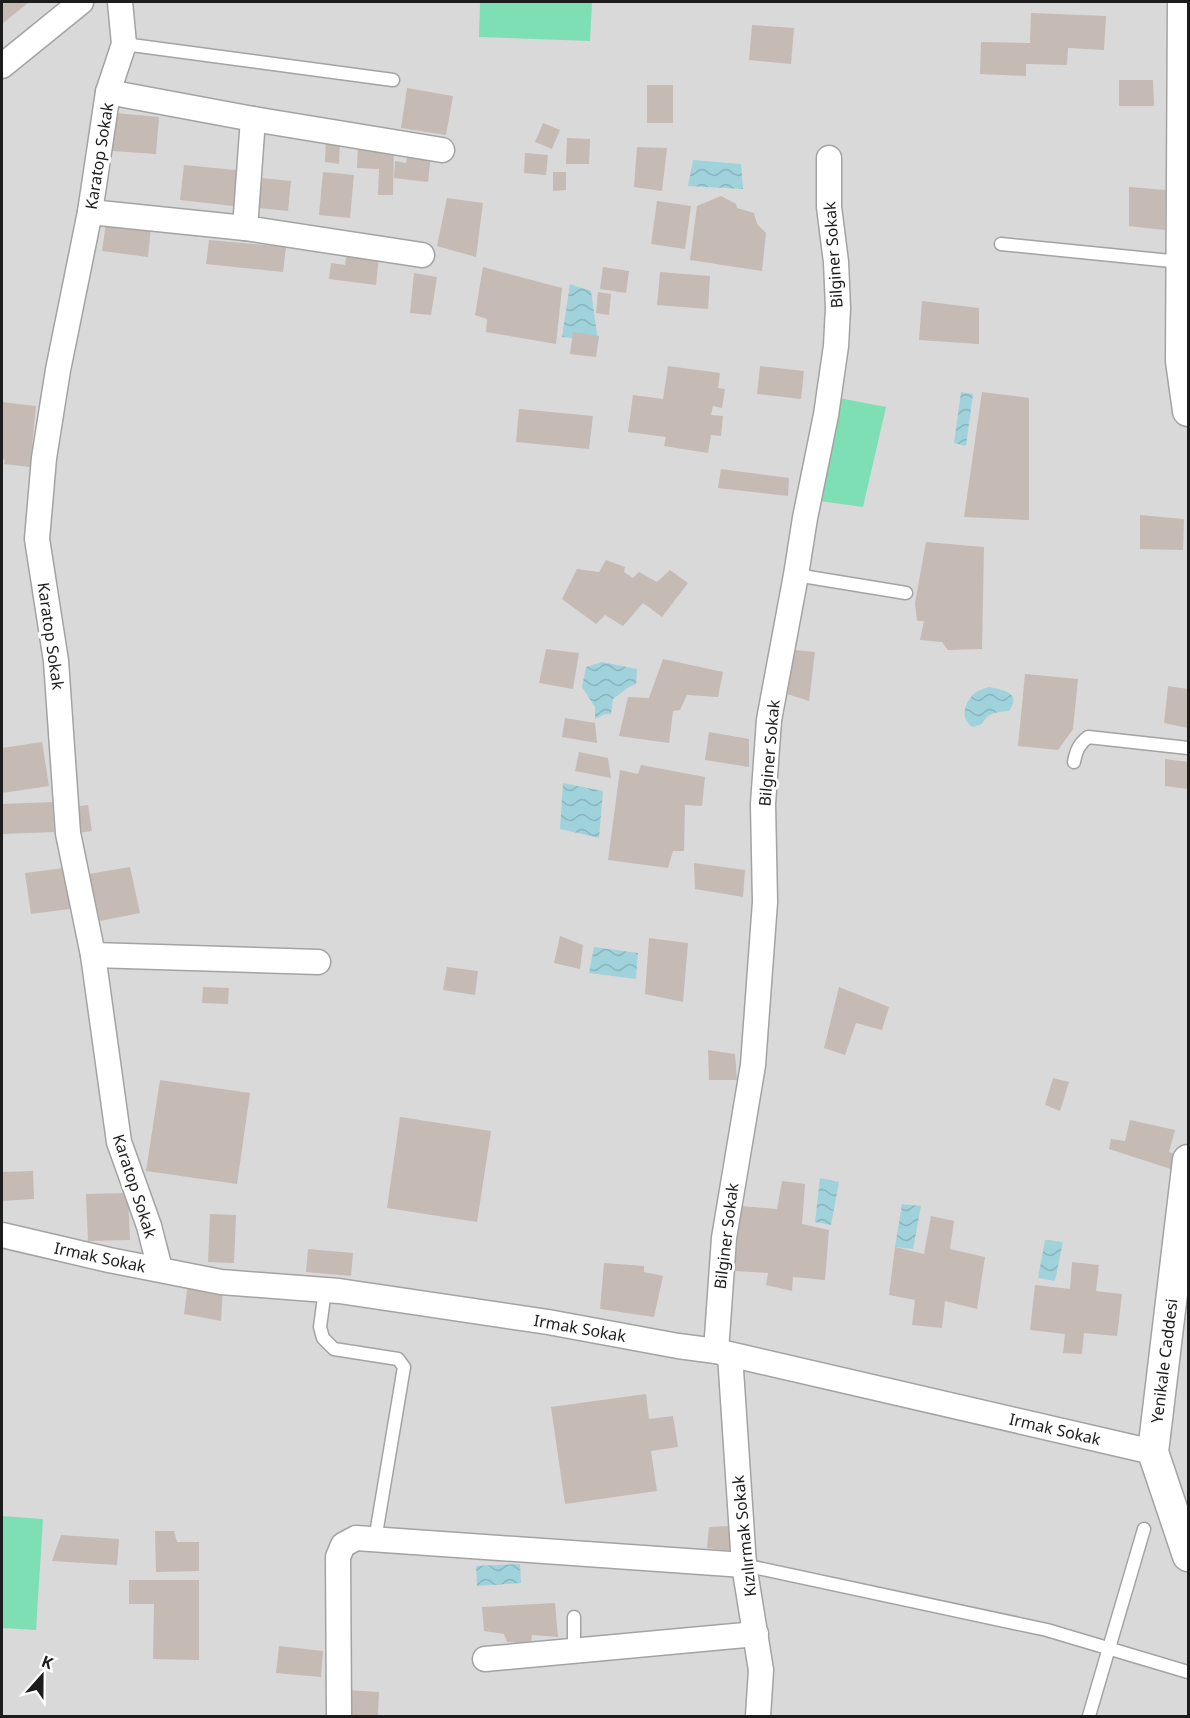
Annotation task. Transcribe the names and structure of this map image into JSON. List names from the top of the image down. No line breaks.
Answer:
{"streets":{"street":["Karatop Sokak","Bilginer Sokak","Irmak Sokak","Yenikale Caddesi","Kızılırmak Sokak"]},"crossings":[["Karatop Sokak","Irmak Sokak"],["Bilginer Sokak","Irmak Sokak"],["Bilginer Sokak","Kızılırmak Sokak"],["Irmak Sokak","Yenikale Caddesi"],["Irmak Sokak","Kızılırmak Sokak"]],"north":"top"}
